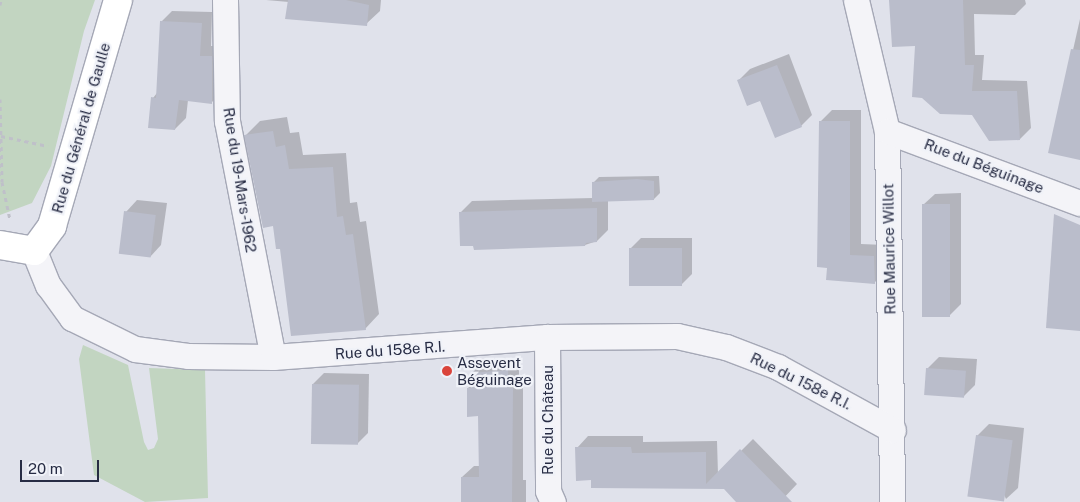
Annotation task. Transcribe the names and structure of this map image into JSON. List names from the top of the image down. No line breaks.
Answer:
{"streets":{"street":["Rue du Général de Gaulle","Rue du Béguinage","Rue du 19-Mars-1962","Rue Maurice Willot","Rue du 158e R.I.","Rue du Château"]},"crossings":[["Rue du Général de Gaulle","Rue du 158e R.I."],["Rue du Béguinage","Rue Maurice Willot"],["Rue du 19-Mars-1962","Rue du 158e R.I."],["Rue Maurice Willot","Rue du 158e R.I."],["Rue du 158e R.I.","Rue du Château"]],"places":["Assevent Béguinage"],"scale_bar":"20 m"}
